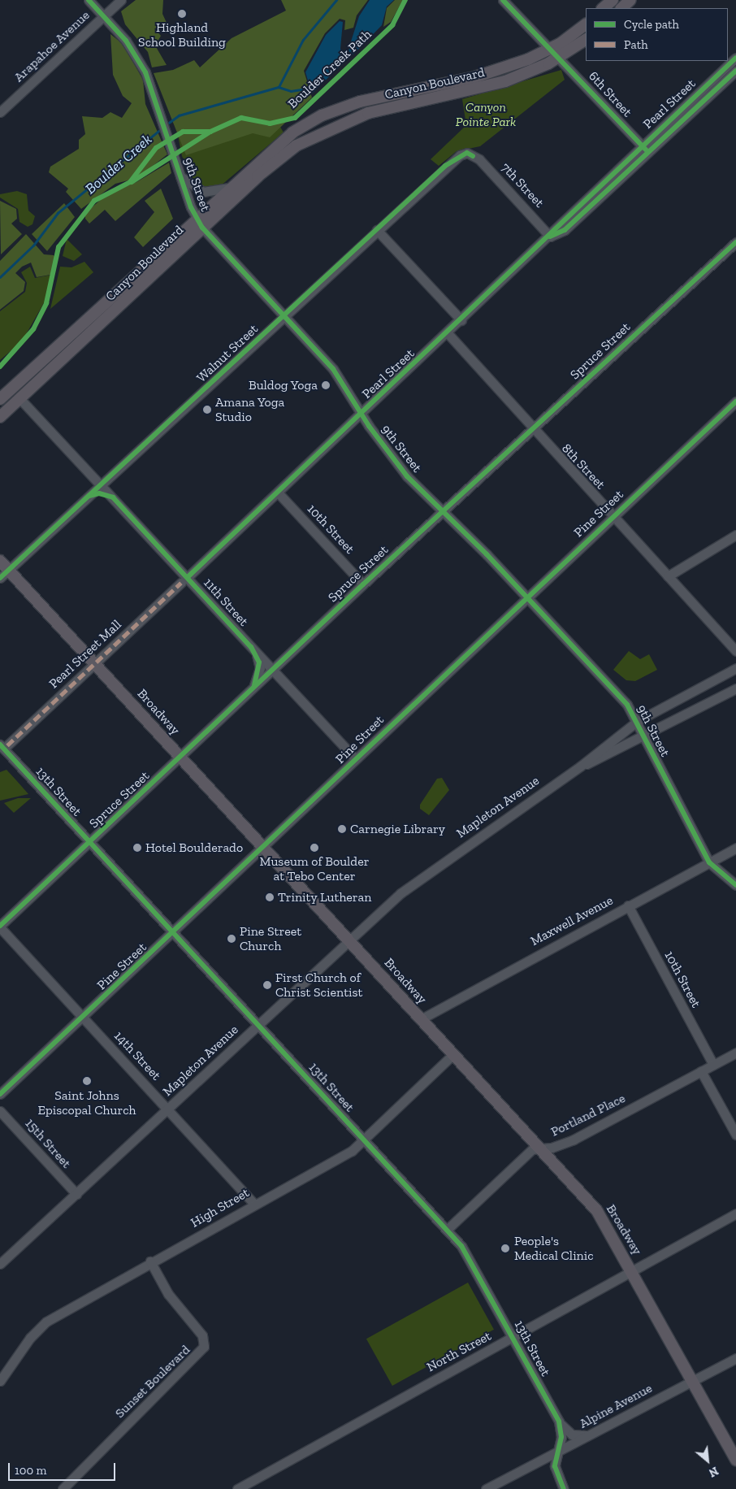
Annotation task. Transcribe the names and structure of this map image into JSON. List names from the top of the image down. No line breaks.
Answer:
{"streets":{"main road":["Canyon Boulevard","Broadway"],"street":["Arapahoe Avenue","6th Street","Pearl Street","9th Street","7th Street","Spruce Street","Walnut Street","8th Street","Pine Street","10th Street","11th Street","Pearl Street Mall","13th Street","Mapleton Avenue","Maxwell Avenue","14th Street","Portland Place","15th Street","High Street","North Street","Sunset Boulevard","Alpine Avenue"],"cycle path":["Boulder Creek Path"]},"crossings":[["Arapahoe Avenue","9th Street"],["Canyon Boulevard","6th Street"],["Canyon Boulevard","9th Street"],["Canyon Boulevard","11th Street"],["6th Street","Pearl Street"],["Pearl Street","9th Street"],["Pearl Street","7th Street"],["Pearl Street","8th Street"],["Pearl Street","10th Street"],["Pearl Street","11th Street"],["Pearl Street","Pearl Street Mall"],["9th Street","Spruce Street"],["9th Street","Walnut Street"],["9th Street","Pine Street"],["9th Street","Mapleton Avenue"],["9th Street","Maxwell Avenue"],["7th Street","Walnut Street"],["Spruce Street","8th Street"],["Spruce Street","10th Street"],["Spruce Street","11th Street"],["Spruce Street","Broadway"],["Spruce Street","13th Street"],["Spruce Street","14th Street"],["Walnut Street","11th Street"],["Walnut Street","Broadway"],["8th Street","Pine Street"],["Pine Street","11th Street"],["Pine Street","Broadway"],["Pine Street","13th Street"],["Pine Street","14th Street"],["10th Street","Maxwell Avenue"],["10th Street","Portland Place"],["11th Street","Pearl Street Mall"],["Pearl Street Mall","Broadway"],["Pearl Street Mall","13th Street"],["Broadway","Mapleton Avenue"],["Broadway","Maxwell Avenue"],["Broadway","Portland Place"],["Broadway","High Street"],["Broadway","North Street"],["Broadway","Alpine Avenue"],["13th Street","Mapleton Avenue"],["13th Street","Portland Place"],["13th Street","High Street"],["13th Street","North Street"],["13th Street","Alpine Avenue"],["Mapleton Avenue","14th Street"],["Mapleton Avenue","15th Street"],["14th Street","High Street"],["High Street","Sunset Boulevard"]],"water":["Boulder Creek"],"parks":["Canyon Pointe Park"],"places":["Highland School Building","Buldog Yoga","Amana Yoga Studio","Carnegie Library","Hotel Boulderado","Museum of Boulder at Tebo Center","Trinity Lutheran","Pine Street Church","First Church of Christ Scientist","Saint Johns Episcopal Church","People's Medical Clinic"],"legend":["Cycle path","Path"],"scale_bar":"100 m","north":"bottom right"}
